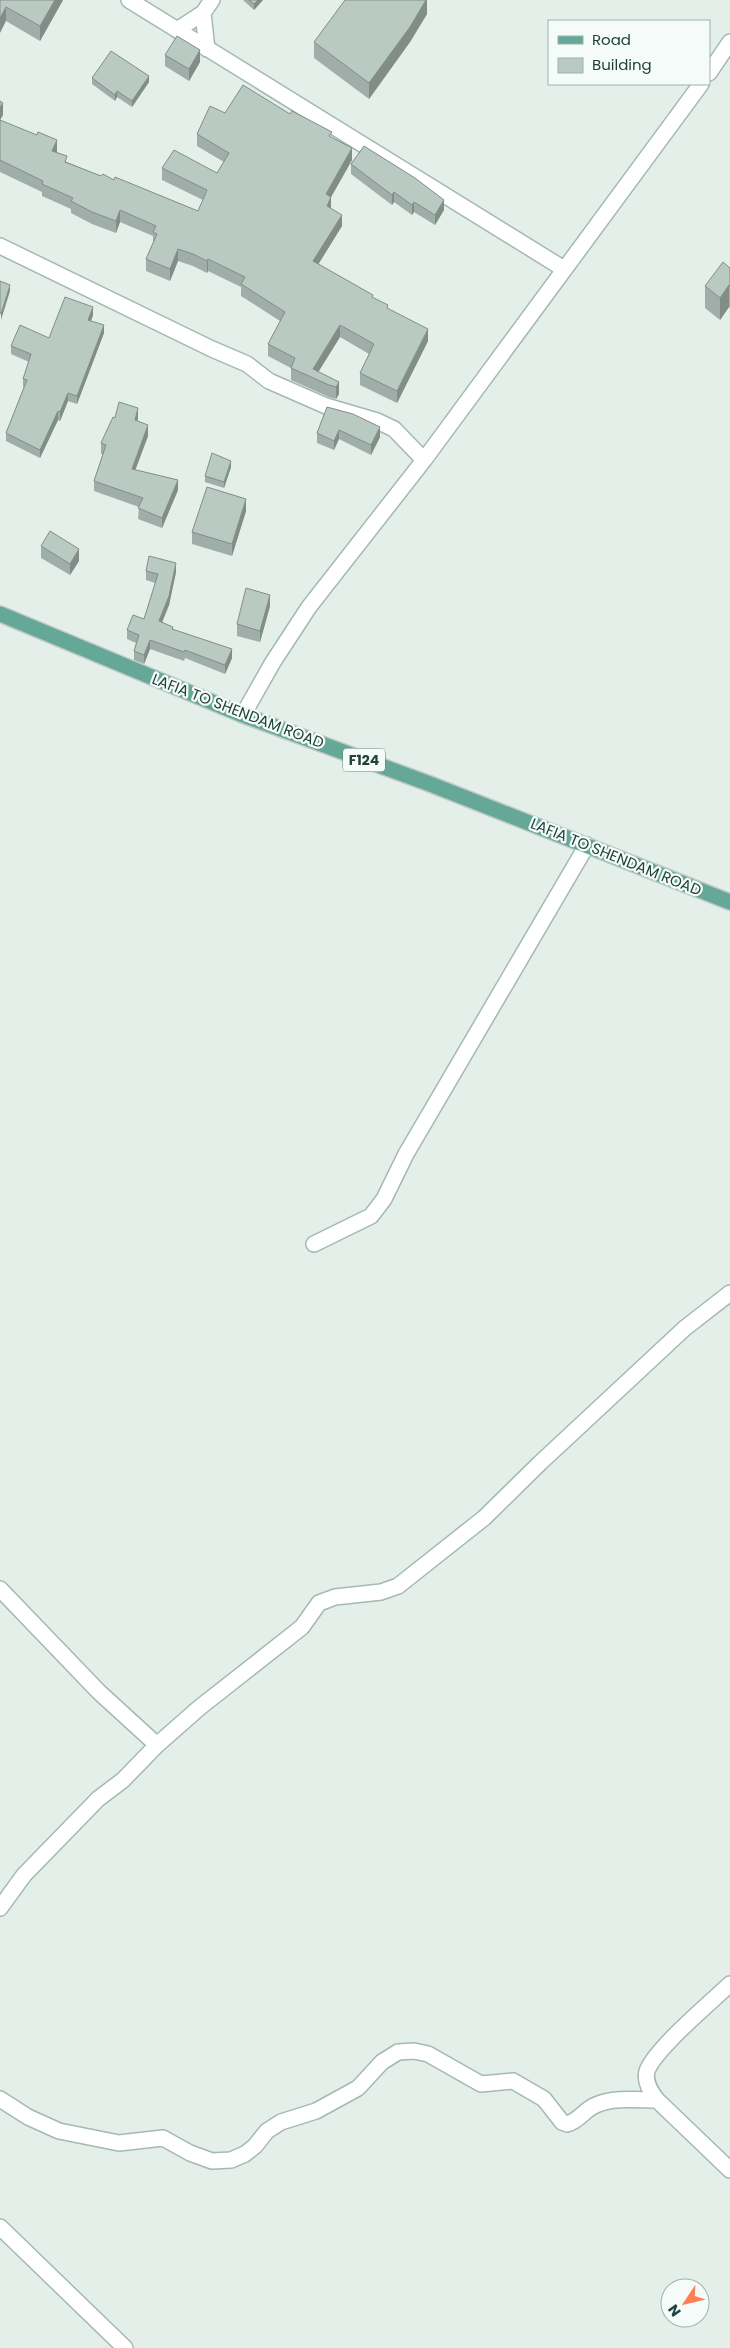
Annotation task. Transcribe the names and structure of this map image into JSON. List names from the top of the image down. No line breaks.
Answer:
{"streets":{"main road":["LAFIA TO SHENDAM ROAD","F124"]},"legend":["Road","Building"],"north":"bottom left"}
